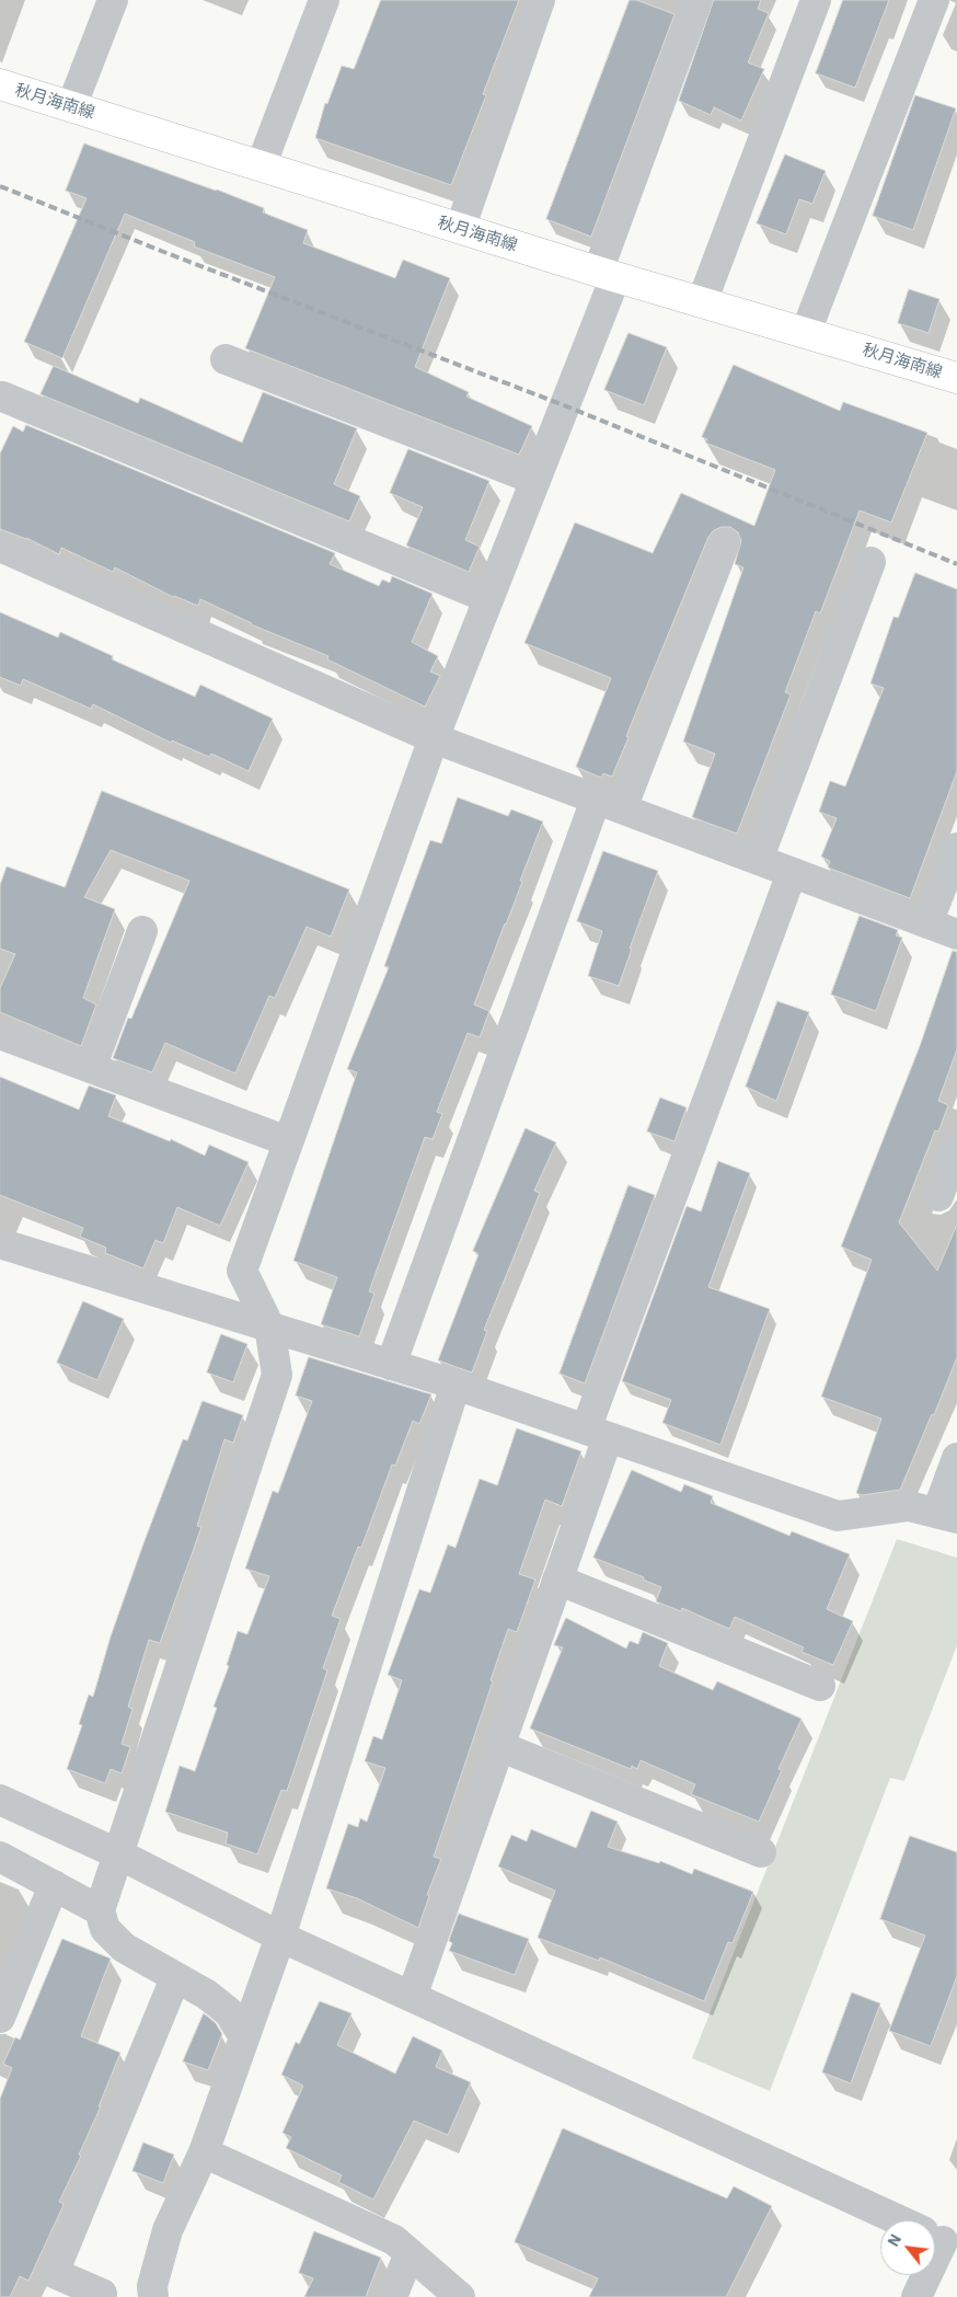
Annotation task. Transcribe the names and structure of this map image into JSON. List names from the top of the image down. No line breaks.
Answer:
{"streets":{"main road":["秋月海南線"]},"north":"top left"}
